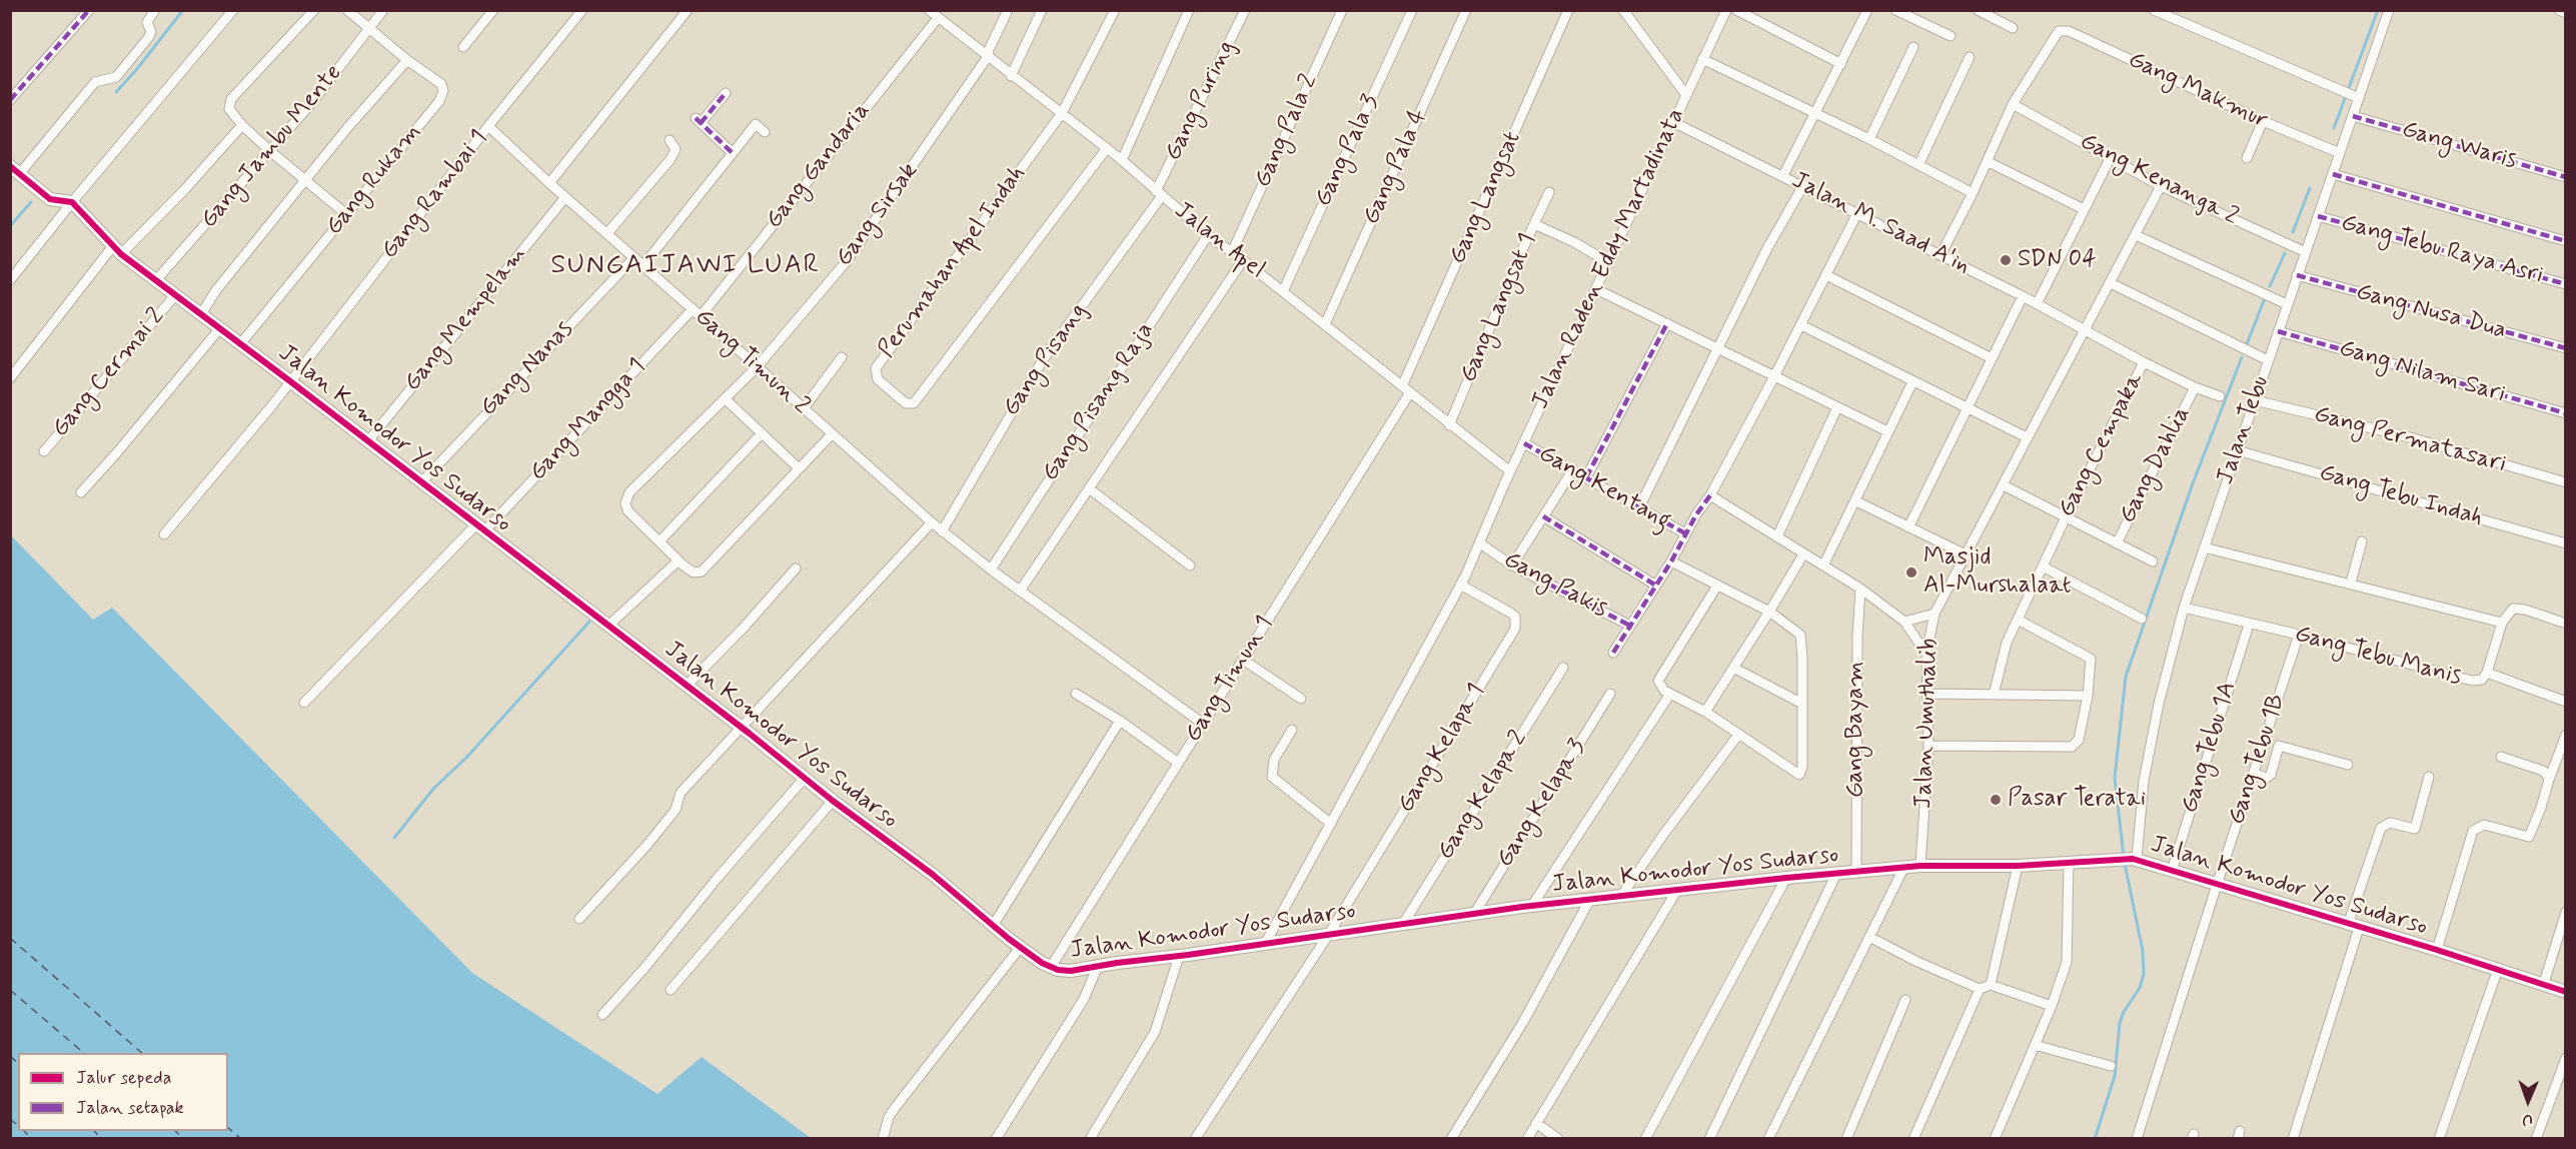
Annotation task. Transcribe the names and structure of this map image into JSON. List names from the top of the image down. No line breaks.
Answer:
{"streets":{"street":["Gang Makmur","Gang Puring","Gang Pala 2","Gang Waris","Gang Jambu Mente","Gang Pala 3","Gang Gandaria","Gang Pala 4","Gang Rukam","Gang Kenanga 2","Gang Rambai 1","Gang Langsat","Gang Sirsak","Jalan M. Saad A'in","Jalan Apel","Gang Tebu Raya Asri","Jalan Raden Eddy Martadinata","Perumahan Apel Indah","Gang Langsat 1","Gang Nusa Dua","Gang Mempelam","Gang Pisang","Gang Timun 2","Gang Nanas","Gang Nilam Sari","Gang Cermai 2","Gang Pisang Raja","Gang Mangga 1","Jalan Tebu","Jalan Komodor Yos Sudarso","Gang Permatasari","Gang Cempaka","Gang Dahlia","Gang Kentang","Gang Tebu Indah","Gang Pakis","Gang Tebu Manis","Gang Timun 1","Jalan Umuthalib","Gang Bayam","Gang Tebu 1A","Gang Kelapa 1","Gang Tebu 1B","Gang Kelapa 2","Gang Kelapa 3"]},"crossings":[["Gang Makmur","Gang Kenanga 2"],["Gang Makmur","Jalan Tebu"],["Gang Puring","Jalan Apel"],["Gang Puring","Gang Pisang"],["Gang Pala 2","Jalan Apel"],["Gang Waris","Jalan Tebu"],["Gang Jambu Mente","Gang Rukam"],["Gang Jambu Mente","Jalan Komodor Yos Sudarso"],["Gang Pala 3","Jalan Apel"],["Gang Gandaria","Jalan Apel"],["Gang Gandaria","Gang Timun 2"],["Gang Pala 4","Jalan Apel"],["Gang Rukam","Jalan Komodor Yos Sudarso"],["Gang Kenanga 2","Jalan Tebu"],["Gang Kenanga 2","Jalan Umuthalib"],["Gang Rambai 1","Gang Timun 2"],["Gang Rambai 1","Jalan Komodor Yos Sudarso"],["Gang Langsat","Jalan Apel"],["Gang Langsat","Gang Timun 1"],["Gang Sirsak","Jalan Apel"],["Gang Sirsak","Gang Timun 2"],["Jalan M. Saad A'in","Jalan Raden Eddy Martadinata"],["Jalan M. Saad A'in","Gang Cempaka"],["Jalan M. Saad A'in","Gang Dahlia"],["Jalan M. Saad A'in","Jalan Umuthalib"],["Jalan Apel","Jalan Raden Eddy Martadinata"],["Jalan Apel","Perumahan Apel Indah"],["Jalan Apel","Gang Langsat 1"],["Jalan Apel","Gang Pisang"],["Jalan Apel","Gang Pisang Raja"],["Jalan Apel","Gang Timun 1"],["Gang Tebu Raya Asri","Jalan Tebu"],["Jalan Raden Eddy Martadinata","Jalan Komodor Yos Sudarso"],["Jalan Raden Eddy Martadinata","Gang Kentang"],["Jalan Raden Eddy Martadinata","Gang Pakis"],["Jalan Raden Eddy Martadinata","Gang Kelapa 1"],["Gang Nusa Dua","Jalan Tebu"],["Gang Mempelam","Gang Timun 2"],["Gang Mempelam","Jalan Komodor Yos Sudarso"],["Gang Pisang","Gang Timun 2"],["Gang Timun 2","Gang Nanas"],["Gang Timun 2","Gang Pisang Raja"],["Gang Timun 2","Gang Mangga 1"],["Gang Timun 2","Gang Timun 1"],["Gang Nanas","Jalan Komodor Yos Sudarso"],["Gang Nilam Sari","Jalan Tebu"],["Gang Cermai 2","Jalan Komodor Yos Sudarso"],["Gang Mangga 1","Jalan Komodor Yos Sudarso"],["Jalan Tebu","Jalan Komodor Yos Sudarso"],["Jalan Tebu","Gang Permatasari"],["Jalan Tebu","Gang Tebu Indah"],["Jalan Tebu","Gang Tebu Manis"],["Jalan Komodor Yos Sudarso","Gang Timun 1"],["Jalan Komodor Yos Sudarso","Jalan Umuthalib"],["Jalan Komodor Yos Sudarso","Gang Bayam"],["Jalan Komodor Yos Sudarso","Gang Tebu 1A"],["Jalan Komodor Yos Sudarso","Gang Kelapa 1"],["Jalan Komodor Yos Sudarso","Gang Tebu 1B"],["Jalan Komodor Yos Sudarso","Gang Kelapa 2"],["Jalan Komodor Yos Sudarso","Gang Kelapa 3"],["Gang Tebu Manis","Gang Tebu 1A"],["Gang Tebu Manis","Gang Tebu 1B"]],"districts":["SUNGAIJAWI LUAR"],"places":["SDN 04","Masjid Al-Murshalaat","Pasar Teratai"],"legend":["Jalur sepeda","Jalan setapak"],"north":"bottom"}
